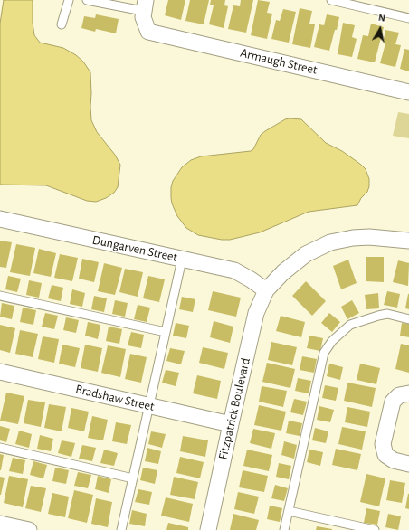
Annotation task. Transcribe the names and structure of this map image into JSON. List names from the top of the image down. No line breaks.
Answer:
{"streets":{"street":["Armaugh Street","Dungarven Street","Bradshaw Street","Fitzpatrick Boulevard"]},"crossings":[["Dungarven Street","Fitzpatrick Boulevard"],["Bradshaw Street","Fitzpatrick Boulevard"]],"north":"top"}
